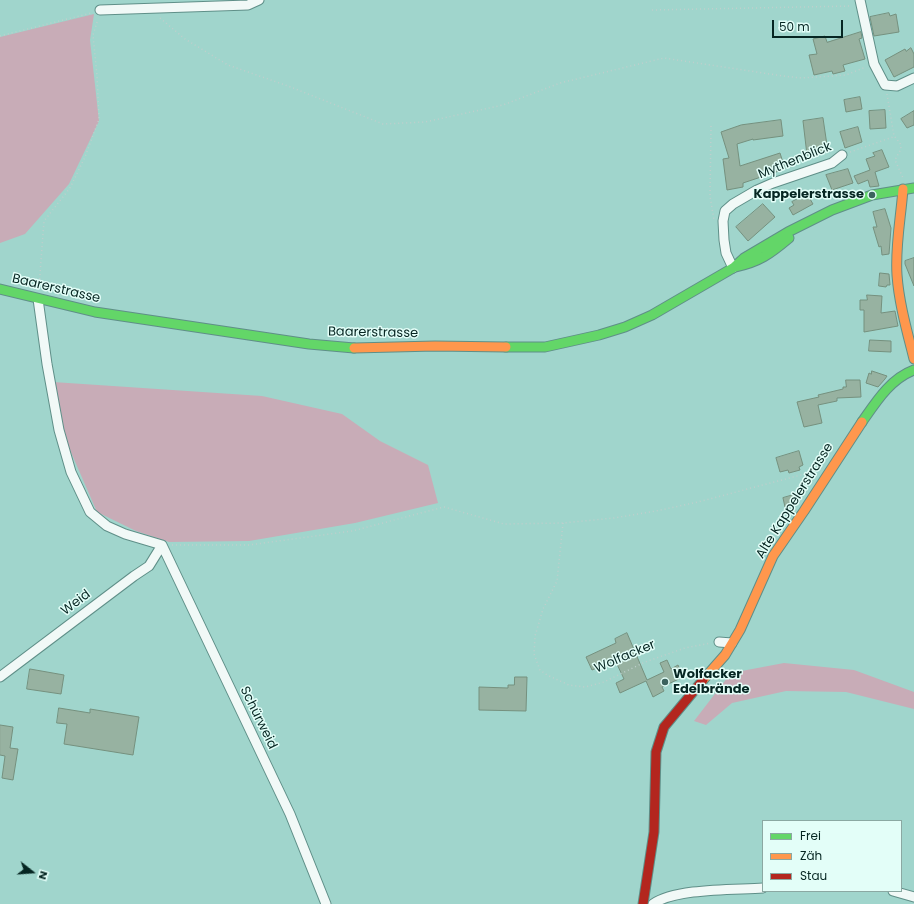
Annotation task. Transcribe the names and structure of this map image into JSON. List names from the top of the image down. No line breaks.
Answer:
{"streets":{"street":["Mythenblick","Baarerstrasse","Alte Kappelerstrasse","Weid","Schürweid"],"path":["Wolfacker"]},"crossings":[["Mythenblick","Baarerstrasse"],["Weid","Schürweid"]],"places":["Kappelerstrasse","Wolfacker Edelbrände"],"legend":["Frei","Zäh","Stau"],"scale_bar":"50 m","north":"right"}
